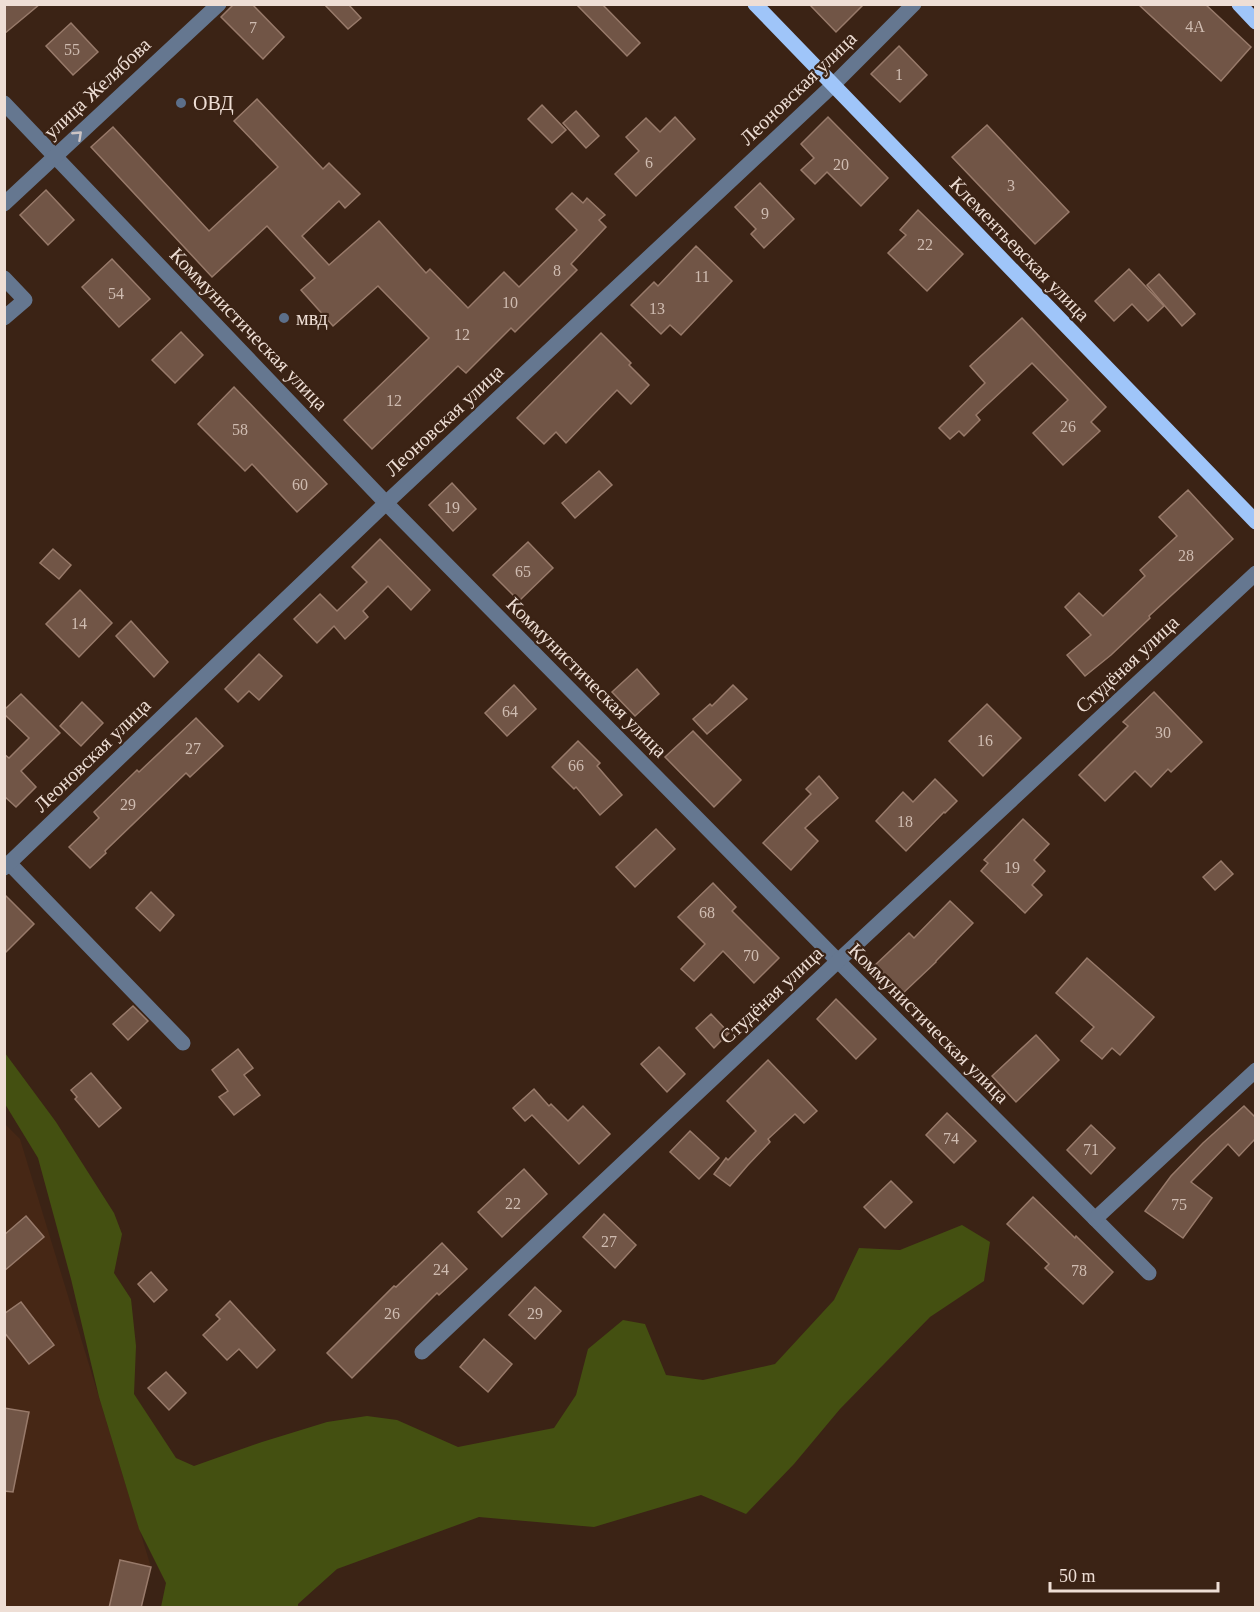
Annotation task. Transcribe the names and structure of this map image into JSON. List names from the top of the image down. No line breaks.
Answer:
{"streets":{"main road":["Клементьевская улица"],"street":["улица Желябова","Леоновская улица","Коммунистическая улица","Студёная улица"]},"crossings":[["улица Желябова","Коммунистическая улица"],["Леоновская улица","Клементьевская улица"],["Леоновская улица","Коммунистическая улица"],["Коммунистическая улица","Студёная улица"]],"one_way":["улица Желябова"],"places":["ОВД","мвд"],"house_numbers":["4А","7","55","1","6","20","3","9","22","8","11","54","10","13","12","12","26","58","60","19","28","65","14","64","30","16","27","66","29","18","19","68","70","74","71","22","75","27","24","78","26","29"],"scale_bar":"50 m"}
